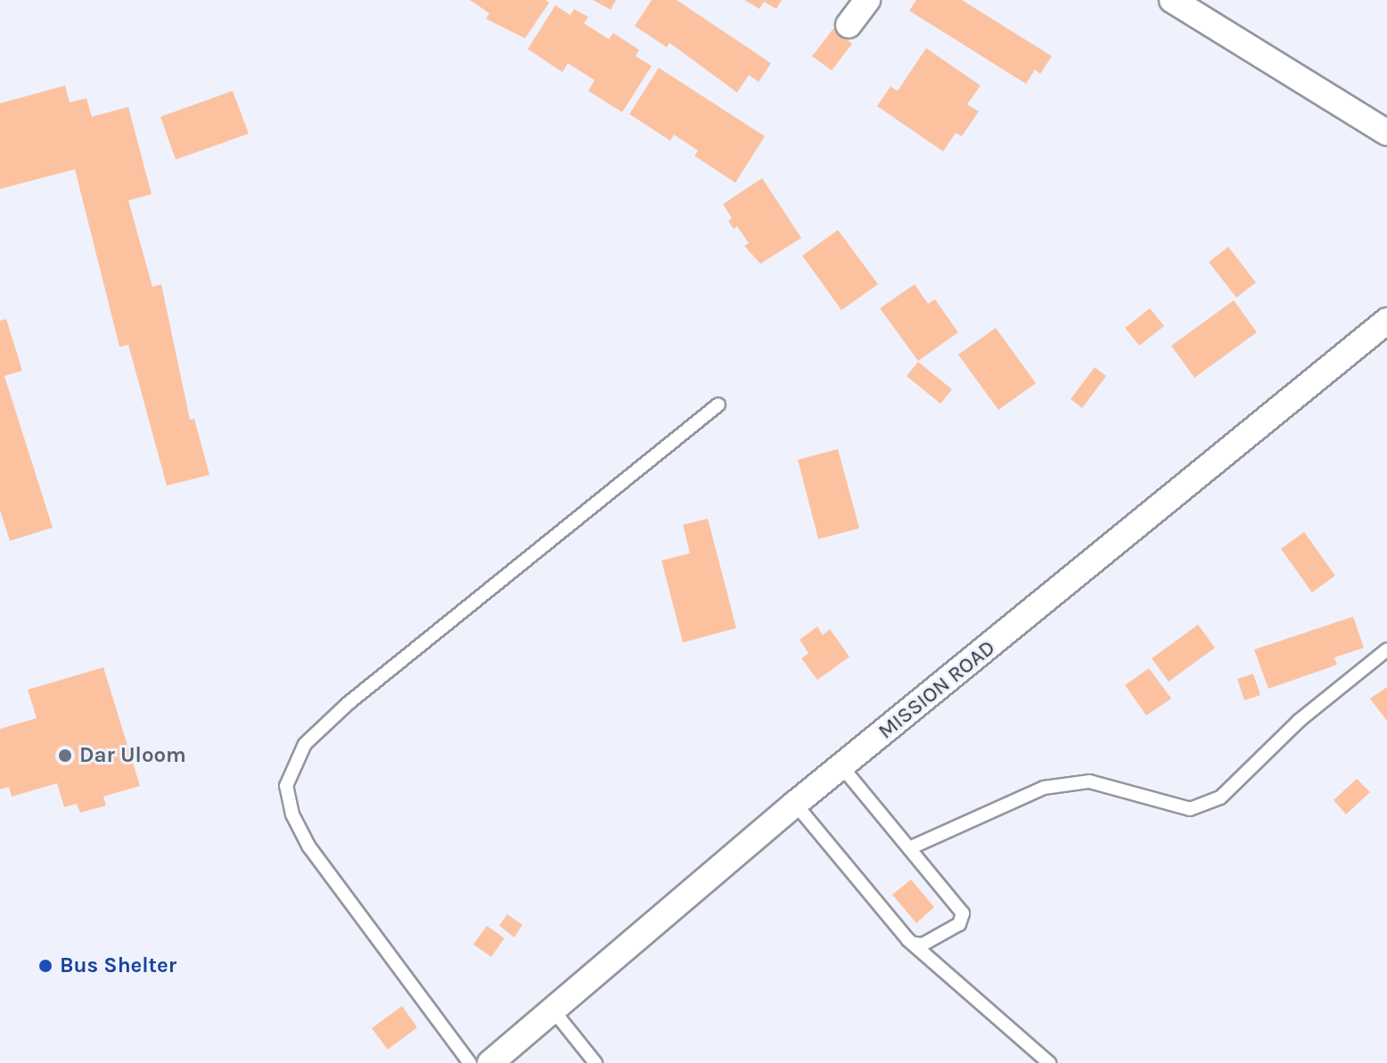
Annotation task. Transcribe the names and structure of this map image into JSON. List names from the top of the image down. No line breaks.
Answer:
{"streets":{"street":["MISSION ROAD"]},"places":["Dar Uloom","Bus Shelter"]}
